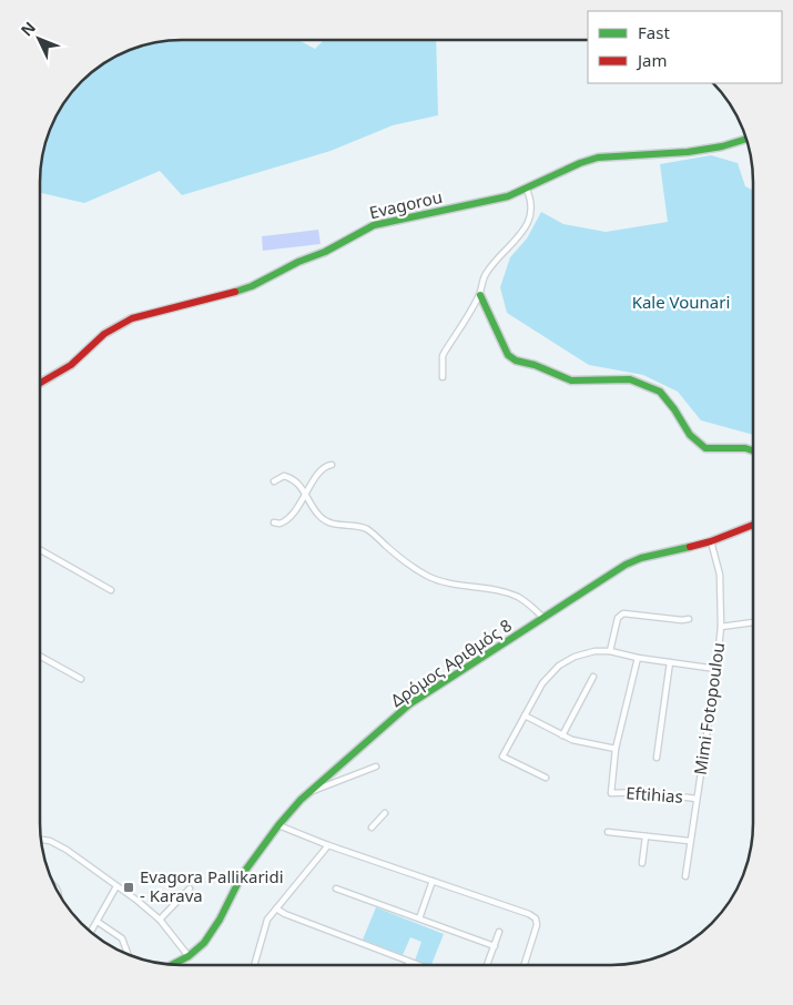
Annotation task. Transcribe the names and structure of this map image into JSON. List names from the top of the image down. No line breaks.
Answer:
{"streets":{"street":["Evagorou","Δρόμος Αριθμός 8","Mimi Fotopoulou","Eftihias"]},"crossings":[["Δρόμος Αριθμός 8","Mimi Fotopoulou"],["Mimi Fotopoulou","Eftihias"]],"parks":["Kale Vounari"],"places":{"transit":["Evagora Pallikaridi - Karava"]},"legend":["Fast","Jam"],"north":"top left"}
